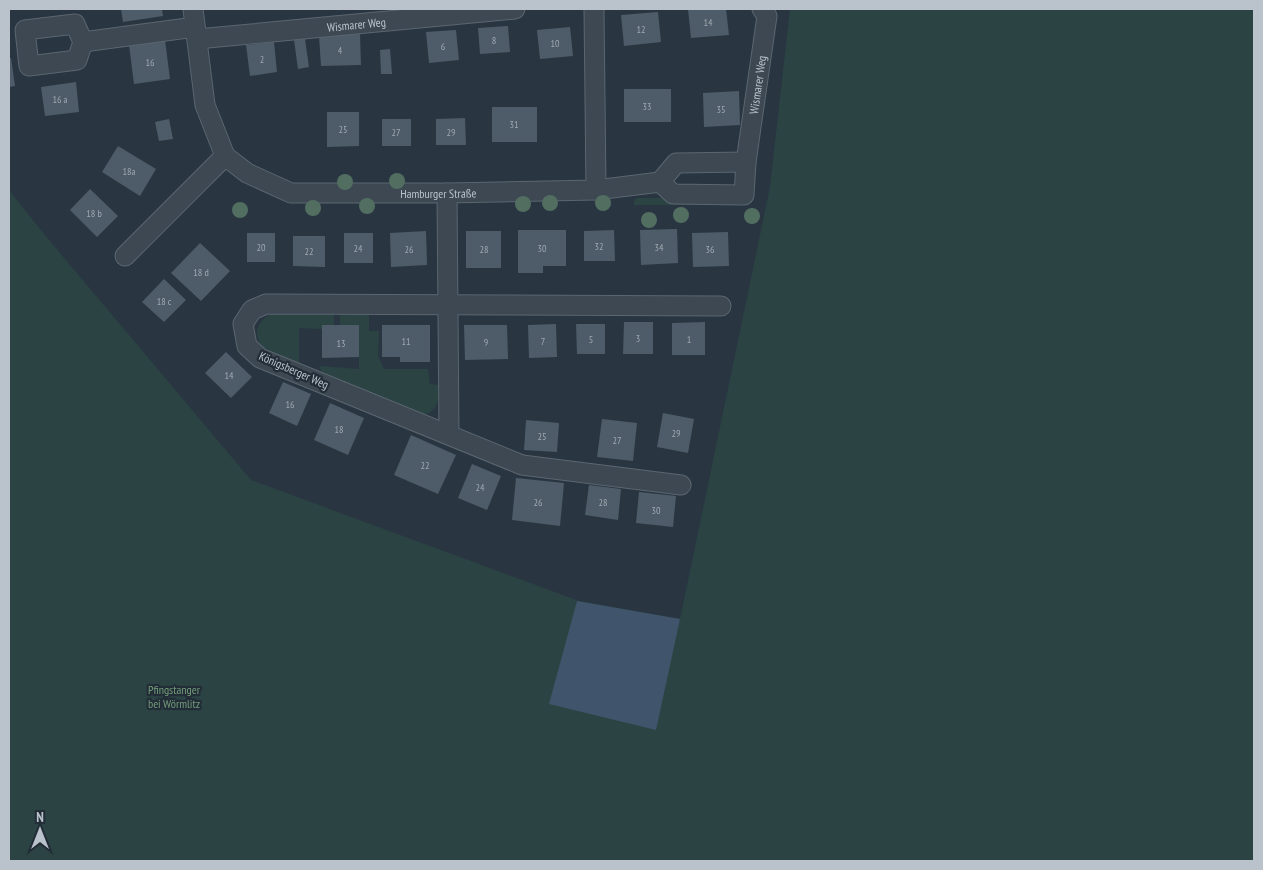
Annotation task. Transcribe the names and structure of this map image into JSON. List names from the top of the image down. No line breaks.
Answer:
{"streets":{"street":["Wismarer Weg","Hamburger Straße","Königsberger Weg"]},"parks":["Pfingstanger bei Wörmlitz"],"house_numbers":["14","12","8","10","6","4","2","16","16 a","33","35","31","25","27","29","18a","18 b","32","20","34","24","30","26","28","36","22","18 d","18 c","3","5","1","11","7","9","13","14","16","18","29","25","27","22","24","26","28","30"],"north":"top"}
